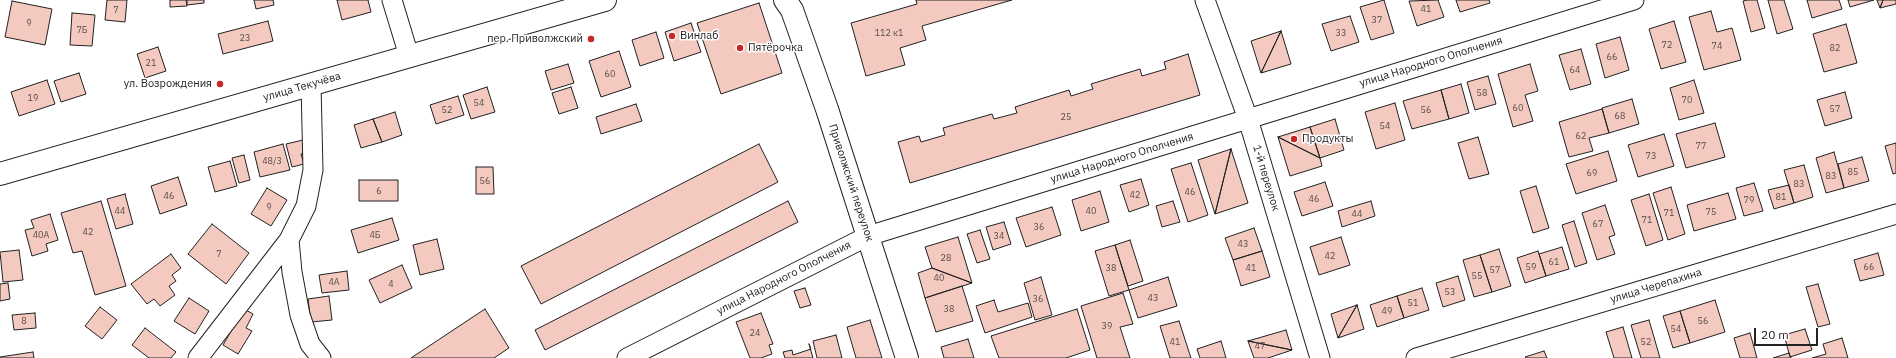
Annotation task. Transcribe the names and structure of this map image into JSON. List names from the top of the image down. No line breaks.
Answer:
{"streets":{"main road":["улица Текучёва","Приволжский переулок"],"street":["улица Народного Ополчения","1-й переулок","улица Черепахина"]},"crossings":[["улица Народного Ополчения","1-й переулок"],["улица Народного Ополчения","Приволжский переулок"]],"places":["Винлаб","пер. Приволжский","Пятёрочка","ул. Возрождения","Продукты"],"house_numbers":["41","7","37","9","7Б","112 к1","33","23","72","74","82","66","21","64","60","58","19","70","54","60","57","52","56","68","25","54","62","77","73","48/3","85","69","83","56","83","6","46","42","46","81","46","79","9","44","40","75","71","44","71","67","36","42","40А","4Б","34","43","7","42","28","61","59","66","38","41","57","55","40","4А","4","53","43","36","51","38","49","8","56","39","54","24","41","52","47"],"scale_bar":"20 m"}
